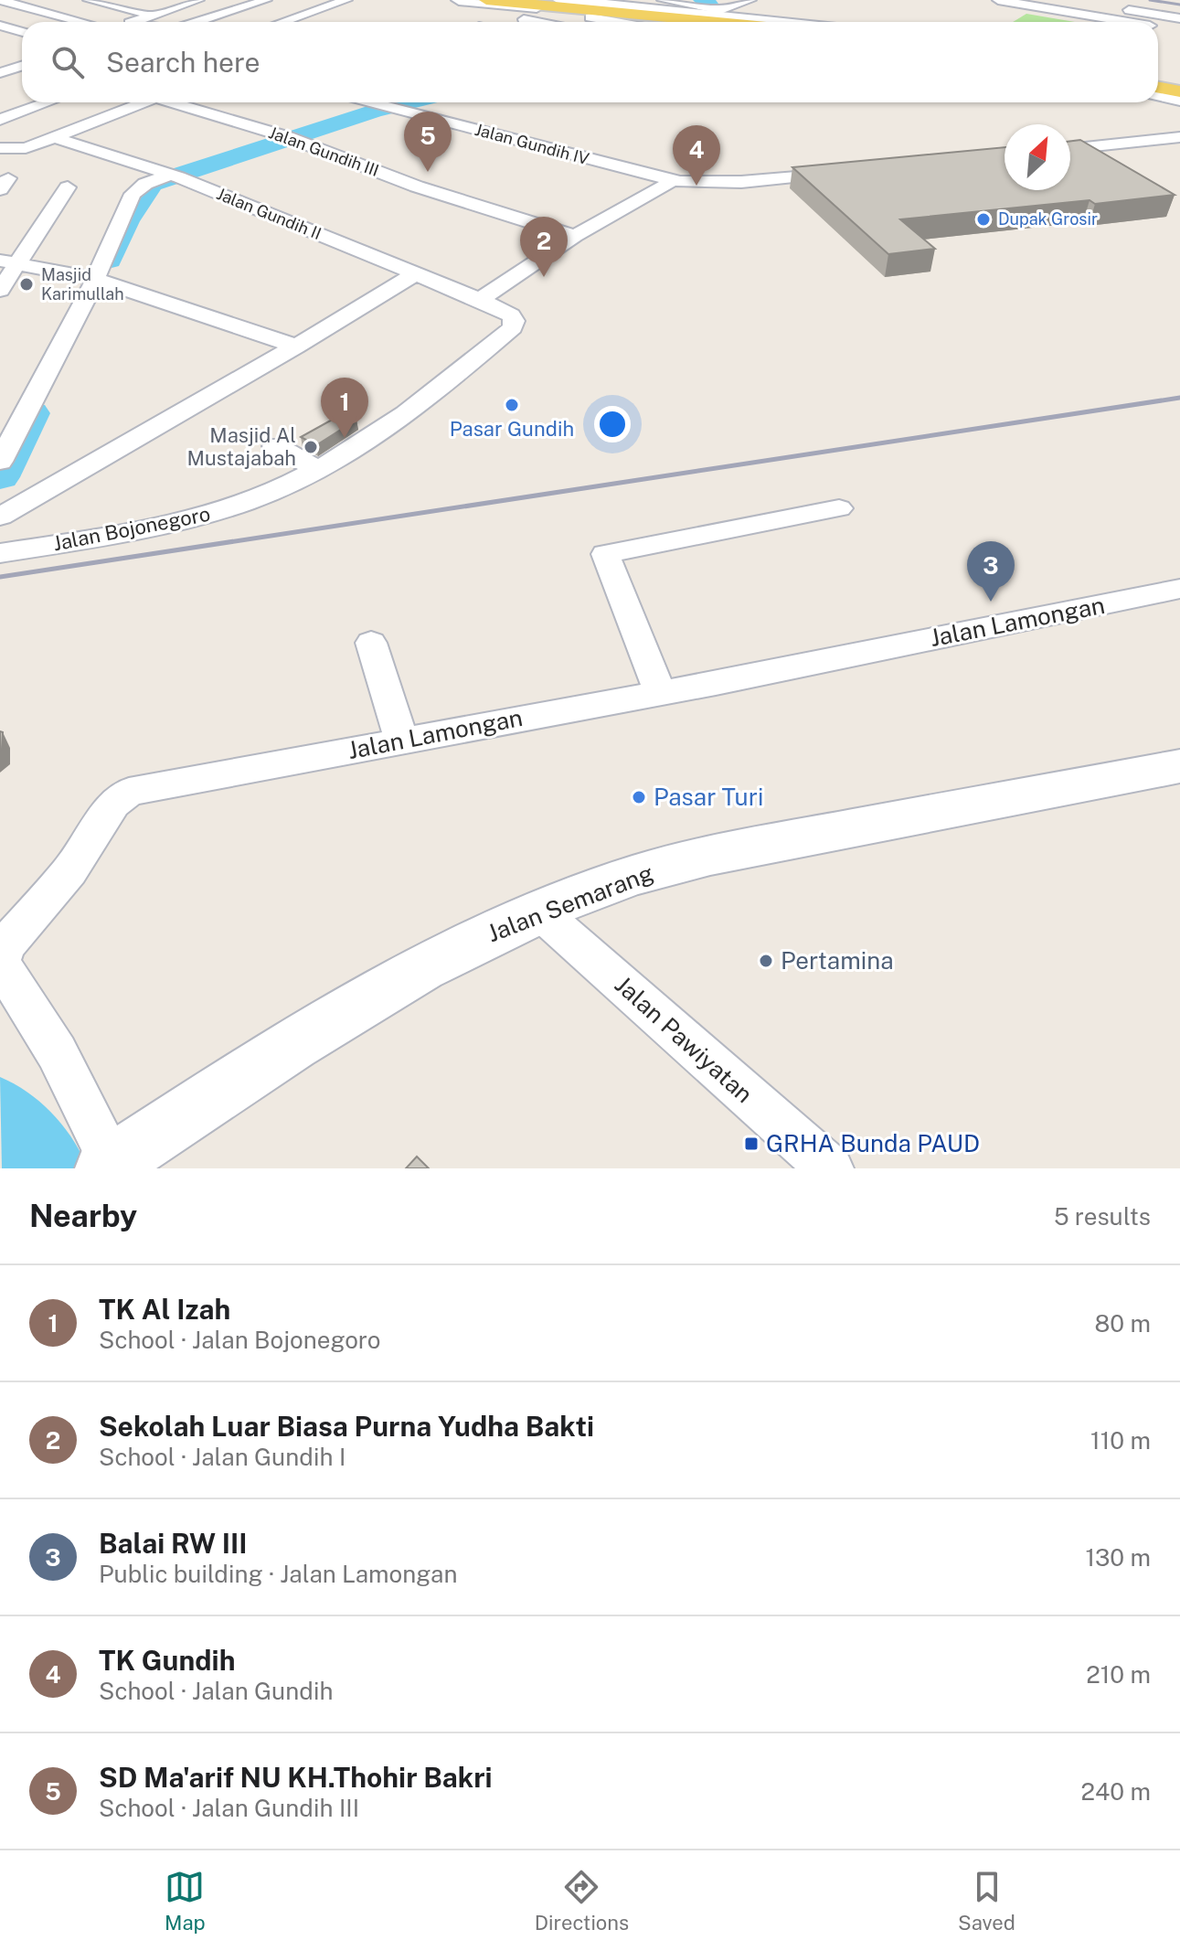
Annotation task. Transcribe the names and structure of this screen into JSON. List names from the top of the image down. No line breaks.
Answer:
{"streets":{"street":["Jalan Gundih IV","Jalan Gundih III","Jalan Gundih II","Jalan Bojonegoro","Jalan Lamongan","Jalan Semarang","Jalan Pawiyatan"]},"crossings":[["Jalan Gundih II","Jalan Bojonegoro"],["Jalan Lamongan","Jalan Semarang"],["Jalan Semarang","Jalan Pawiyatan"]],"places":{"other":["Dupak Grosir","Masjid Karimullah","Pasar Gundih","Masjid Al Mustajabah","Pasar Turi","Pertamina"],"transit":["GRHA Bunda PAUD"]},"north":"top right","page":{"search":"Search here","pins":["5","4","2","1","3"],"heading":["Nearby","5 results"],"list":[{"mark":"1","name":"TK Al Izah","note":"School · Jalan Bojonegoro","value":"80 m"},{"mark":"2","name":"Sekolah Luar Biasa Purna Yudha Bakti","note":"School · Jalan Gundih I","value":"110 m"},{"mark":"3","name":"Balai RW III","note":"Public building · Jalan Lamongan","value":"130 m"},{"mark":"4","name":"TK Gundih","note":"School · Jalan Gundih","value":"210 m"},{"mark":"5","name":"SD Ma'arif NU KH.Thohir Bakri","note":"School · Jalan Gundih III","value":"240 m"}],"nav":["Map","Directions","Saved"]}}
